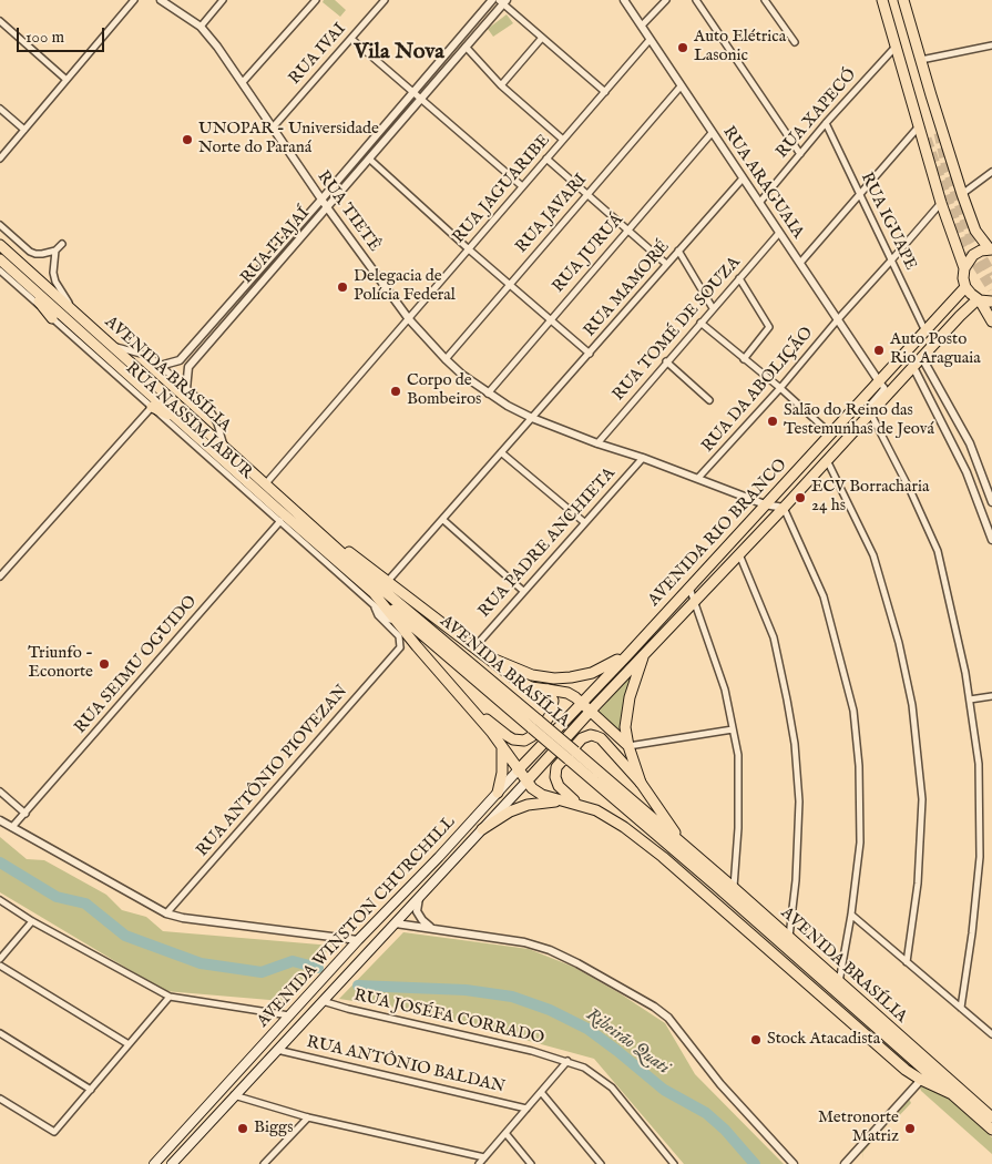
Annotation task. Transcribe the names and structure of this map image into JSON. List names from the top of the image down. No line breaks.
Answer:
{"streets":{"main road":["AVENIDA BRASÍLIA","AVENIDA RIO BRANCO","AVENIDA WINSTON CHURCHILL"],"street":["RUA IVAI","RUA XAPECÓ","RUA ARAGUAIA","RUA JAGUARIBE","RUA TIETÊ","RUA JAVARI","RUA IGUAPE","RUA ITAJAÍ","RUA JURUÁ","RUA MAMORÉ","RUA TOMÉ DE SOUZA","RUA DA ABOLIÇÃO","RUA NASSIM JABUR","RUA PADRE ANCHIETA","RUA SEIMU OGUIDO","RUA ANTÔNIO PIOVEZAN","RUA JOSÉFA CORRADO","RUA ANTÔNIO BALDAN"]},"crossings":[["RUA IVAI","RUA TIETÊ"],["RUA XAPECÓ","RUA ARAGUAIA"],["RUA XAPECÓ","RUA IGUAPE"],["RUA ARAGUAIA","RUA JAGUARIBE"],["RUA ARAGUAIA","RUA JAVARI"],["RUA ARAGUAIA","RUA JURUÁ"],["RUA ARAGUAIA","RUA MAMORÉ"],["RUA ARAGUAIA","RUA TOMÉ DE SOUZA"],["RUA ARAGUAIA","RUA DA ABOLIÇÃO"],["RUA ARAGUAIA","AVENIDA RIO BRANCO"],["RUA JAGUARIBE","RUA TIETÊ"],["RUA JAGUARIBE","AVENIDA BRASÍLIA"],["RUA TIETÊ","RUA JAVARI"],["RUA TIETÊ","RUA ITAJAÍ"],["RUA TIETÊ","RUA JURUÁ"],["RUA TIETÊ","RUA MAMORÉ"],["RUA TIETÊ","RUA TOMÉ DE SOUZA"],["RUA TIETÊ","RUA DA ABOLIÇÃO"],["RUA TIETÊ","AVENIDA RIO BRANCO"],["RUA TIETÊ","RUA PADRE ANCHIETA"],["RUA IGUAPE","RUA DA ABOLIÇÃO"],["RUA IGUAPE","AVENIDA RIO BRANCO"],["RUA NASSIM JABUR","RUA SEIMU OGUIDO"],["AVENIDA RIO BRANCO","AVENIDA WINSTON CHURCHILL"],["AVENIDA WINSTON CHURCHILL","RUA JOSÉFA CORRADO"],["AVENIDA WINSTON CHURCHILL","RUA ANTÔNIO BALDAN"]],"districts":["Vila Nova"],"water":["Ribeirão Quati"],"places":["Auto Elétrica Lasonic","UNOPAR - Universidade Norte do Paraná","Delegacia de Polícia Federal","Auto Posto Rio Araguaia","Corpo de Bombeiros","Salão do Reino das Testemunhas de Jeová","ECV Borracharia 24 hs","Triunfo - Econorte","Stock Atacadista","Biggs","Metronorte Matriz"],"scale_bar":"100 m"}
